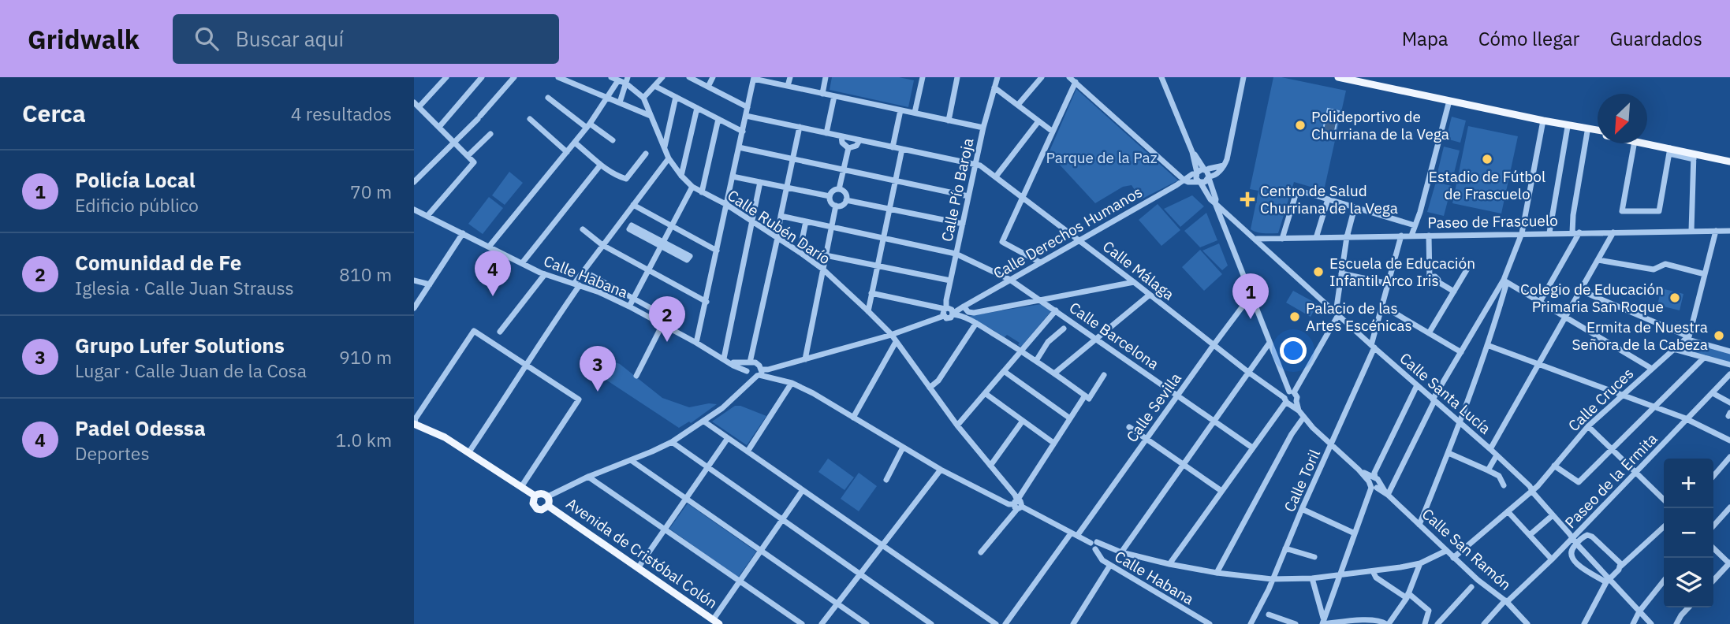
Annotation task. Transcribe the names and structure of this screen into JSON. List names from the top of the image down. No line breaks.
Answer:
{"streets":{"main road":["Avenida de Cristóbal Colón"],"street":["Calle Pío Baroja","Paseo de Frascuelo","Calle Rubén Darío","Calle Derechos Humanos","Calle Málaga","Calle Habana","Calle Barcelona","Calle Santa Lucía","Calle Cruces","Calle Sevilla","Calle Toril","Paseo de la Ermita","Calle San Ramón"]},"crossings":[["Calle Pío Baroja","Calle Rubén Darío"],["Calle Pío Baroja","Calle Derechos Humanos"],["Calle Pío Baroja","Calle Málaga"],["Calle Pío Baroja","Calle Barcelona"],["Paseo de Frascuelo","Calle Santa Lucía"],["Paseo de Frascuelo","Calle Toril"],["Calle Derechos Humanos","Calle Málaga"],["Calle Derechos Humanos","Calle Barcelona"],["Calle Málaga","Calle Sevilla"],["Calle Málaga","Calle San Ramón"],["Calle Barcelona","Calle Sevilla"],["Calle Santa Lucía","Calle Cruces"],["Calle Santa Lucía","Calle Toril"],["Calle Santa Lucía","Paseo de la Ermita"],["Calle Cruces","Calle San Ramón"],["Calle Toril","Calle San Ramón"],["Paseo de la Ermita","Calle San Ramón"]],"parks":["Parque de la Paz"],"places":{"other":["Polideportivo de Churriana de la Vega","Estadio de Fútbol de Frascuelo","Escuela de Educación Infantil Arco Iris","Colegio de Educación Primaria San Roque","Palacio de las Artes Escénicas","Ermita de Nuestra Señora de la Cabeza"],"health":["Centro de Salud Churriana de la Vega"]},"north":"bottom left","page":{"header":"Gridwalk","search":"Buscar aquí","nav":["Mapa","Cómo llegar","Guardados"],"heading":["Cerca","4 resultados"],"list":[{"mark":"1","name":"Policía Local","note":"Edificio público","value":"70 m"},{"mark":"2","name":"Comunidad de Fe","note":"Iglesia · Calle Juan Strauss","value":"810 m"},{"mark":"3","name":"Grupo Lufer Solutions","note":"Lugar · Calle Juan de la Cosa","value":"910 m"},{"mark":"4","name":"Padel Odessa","note":"Deportes","value":"1.0 km"}],"pins":["4","1","2","3"],"map_buttons":["+","−"]}}
